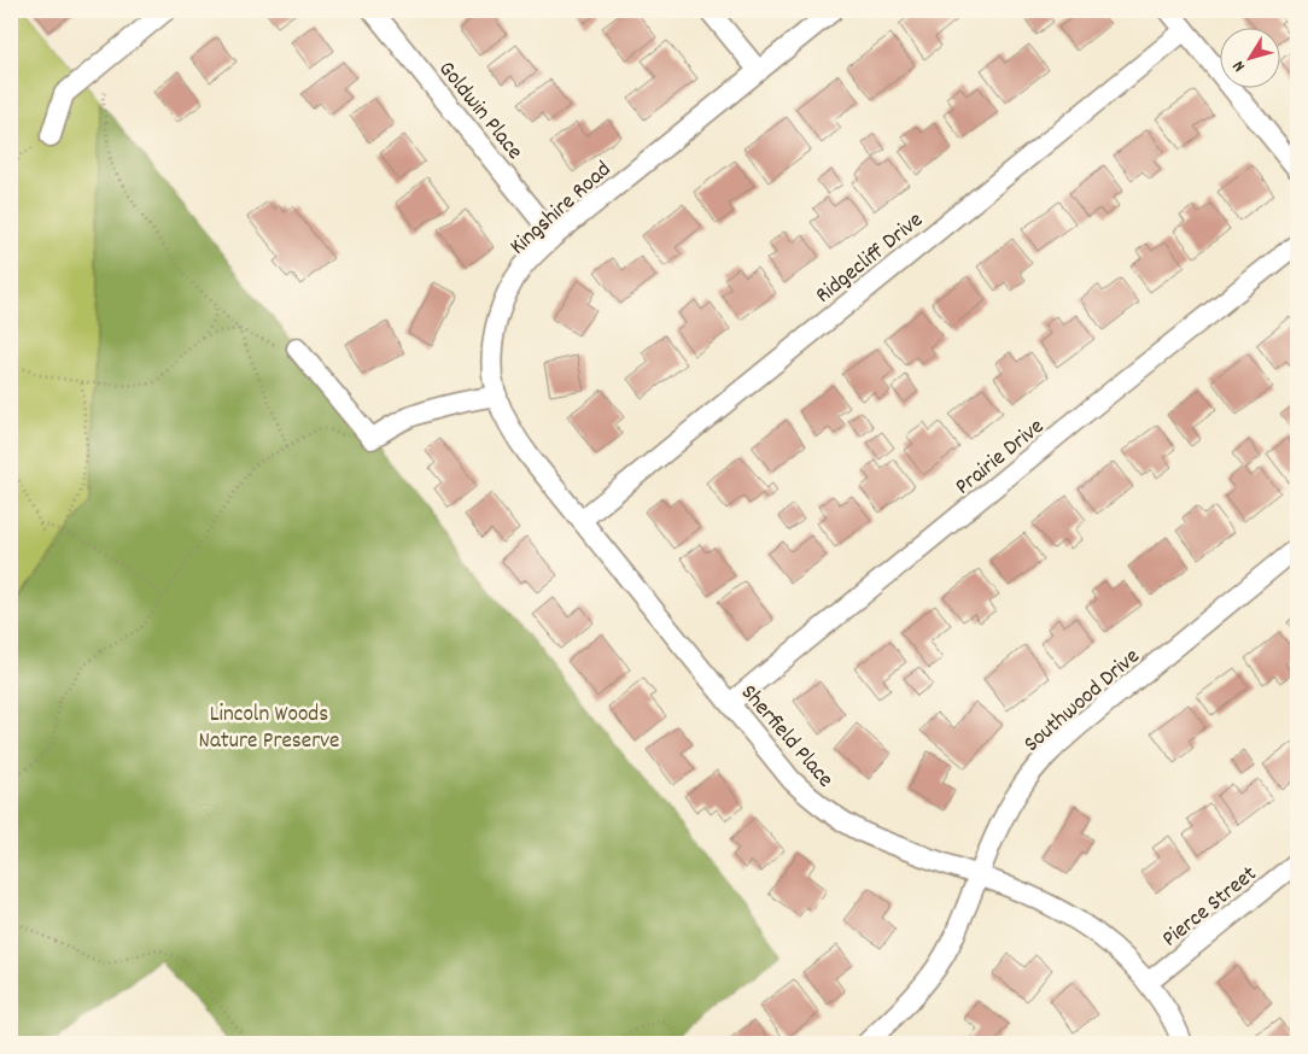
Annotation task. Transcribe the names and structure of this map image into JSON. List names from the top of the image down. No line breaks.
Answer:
{"streets":{"street":["Goldwin Place","Kingshire Road","Ridgecliff Drive","Prairie Drive","Southwood Drive","Sherfield Place","Pierce Street"]},"crossings":[["Goldwin Place","Kingshire Road"],["Kingshire Road","Sherfield Place"],["Ridgecliff Drive","Sherfield Place"],["Prairie Drive","Sherfield Place"],["Southwood Drive","Sherfield Place"],["Sherfield Place","Pierce Street"]],"parks":["Lincoln Woods Nature Preserve"],"north":"bottom left"}
